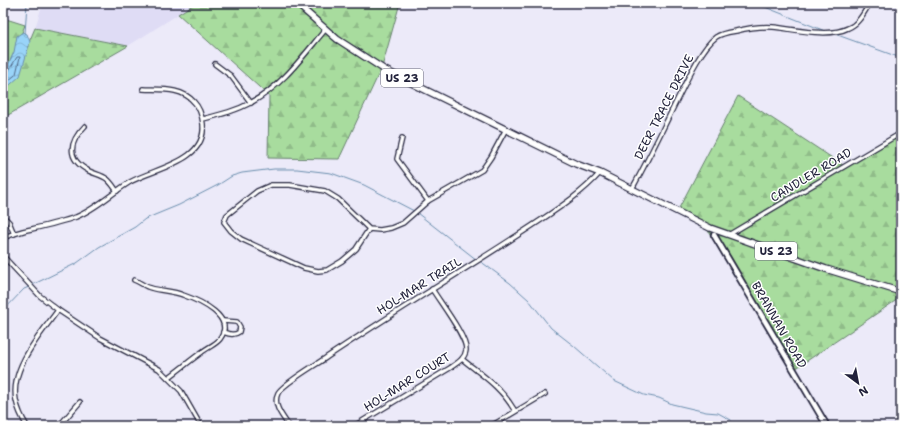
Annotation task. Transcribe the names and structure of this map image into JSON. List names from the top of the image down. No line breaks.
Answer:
{"streets":{"main road":["US 23"],"street":["DEER TRACE DRIVE","CANDLER ROAD","HOL-MAR TRAIL","BRANNAN ROAD","HOL-MAR COURT"]},"crossings":[["US 23","DEER TRACE DRIVE"],["US 23","CANDLER ROAD"],["US 23","HOL-MAR TRAIL"],["HOL-MAR TRAIL","HOL-MAR COURT"]],"north":"bottom right"}
